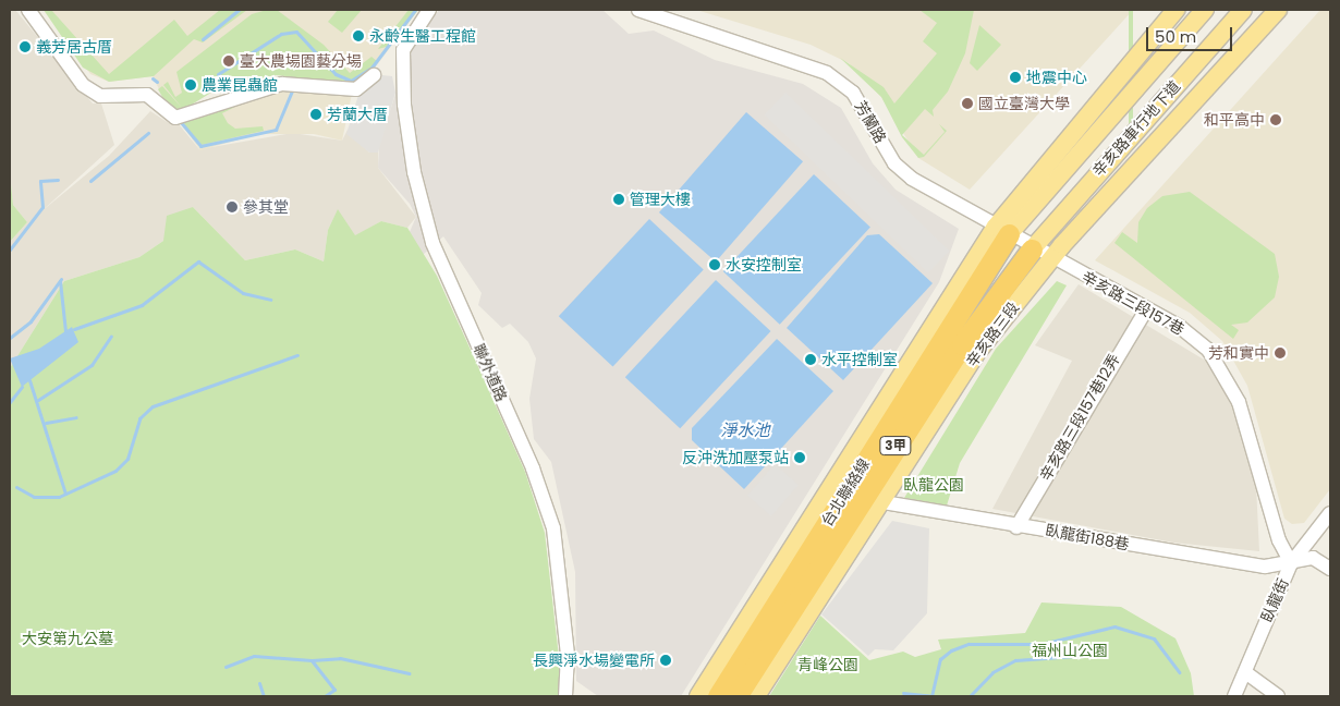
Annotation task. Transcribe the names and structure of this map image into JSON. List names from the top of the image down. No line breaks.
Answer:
{"streets":{"highway":["3甲","台北聯絡線"],"main road":["辛亥路車行地下道","辛亥路三段"],"street":["芳蘭路","辛亥路三段157巷","聯外道路","辛亥路三段157巷12弄","臥龍街188巷","臥龍街"]},"crossings":[["芳蘭路","辛亥路車行地下道"],["芳蘭路","辛亥路三段157巷"],["芳蘭路","台北聯絡線"],["辛亥路車行地下道","辛亥路三段157巷"],["辛亥路車行地下道","台北聯絡線"],["辛亥路三段157巷","辛亥路三段"],["辛亥路三段157巷","辛亥路三段157巷12弄"],["辛亥路三段157巷","台北聯絡線"],["辛亥路三段157巷","臥龍街188巷"],["辛亥路三段157巷","臥龍街"],["辛亥路三段","臥龍街188巷"],["辛亥路三段157巷12弄","臥龍街188巷"],["臥龍街188巷","臥龍街"]],"water":["淨水池"],"parks":["臥龍公園","大安第九公墓","福州山公園","青峰公園"],"places":["永齡生醫工程館","義芳居古厝","臺大農場園藝分場","地震中心","農業昆蟲館","國立臺灣大學","芳蘭大厝","和平高中","管理大樓","參其堂","水安控制室","芳和實中","水平控制室","反沖洗加壓泵站","長興淨水場變電所"],"scale_bar":"50 m"}
